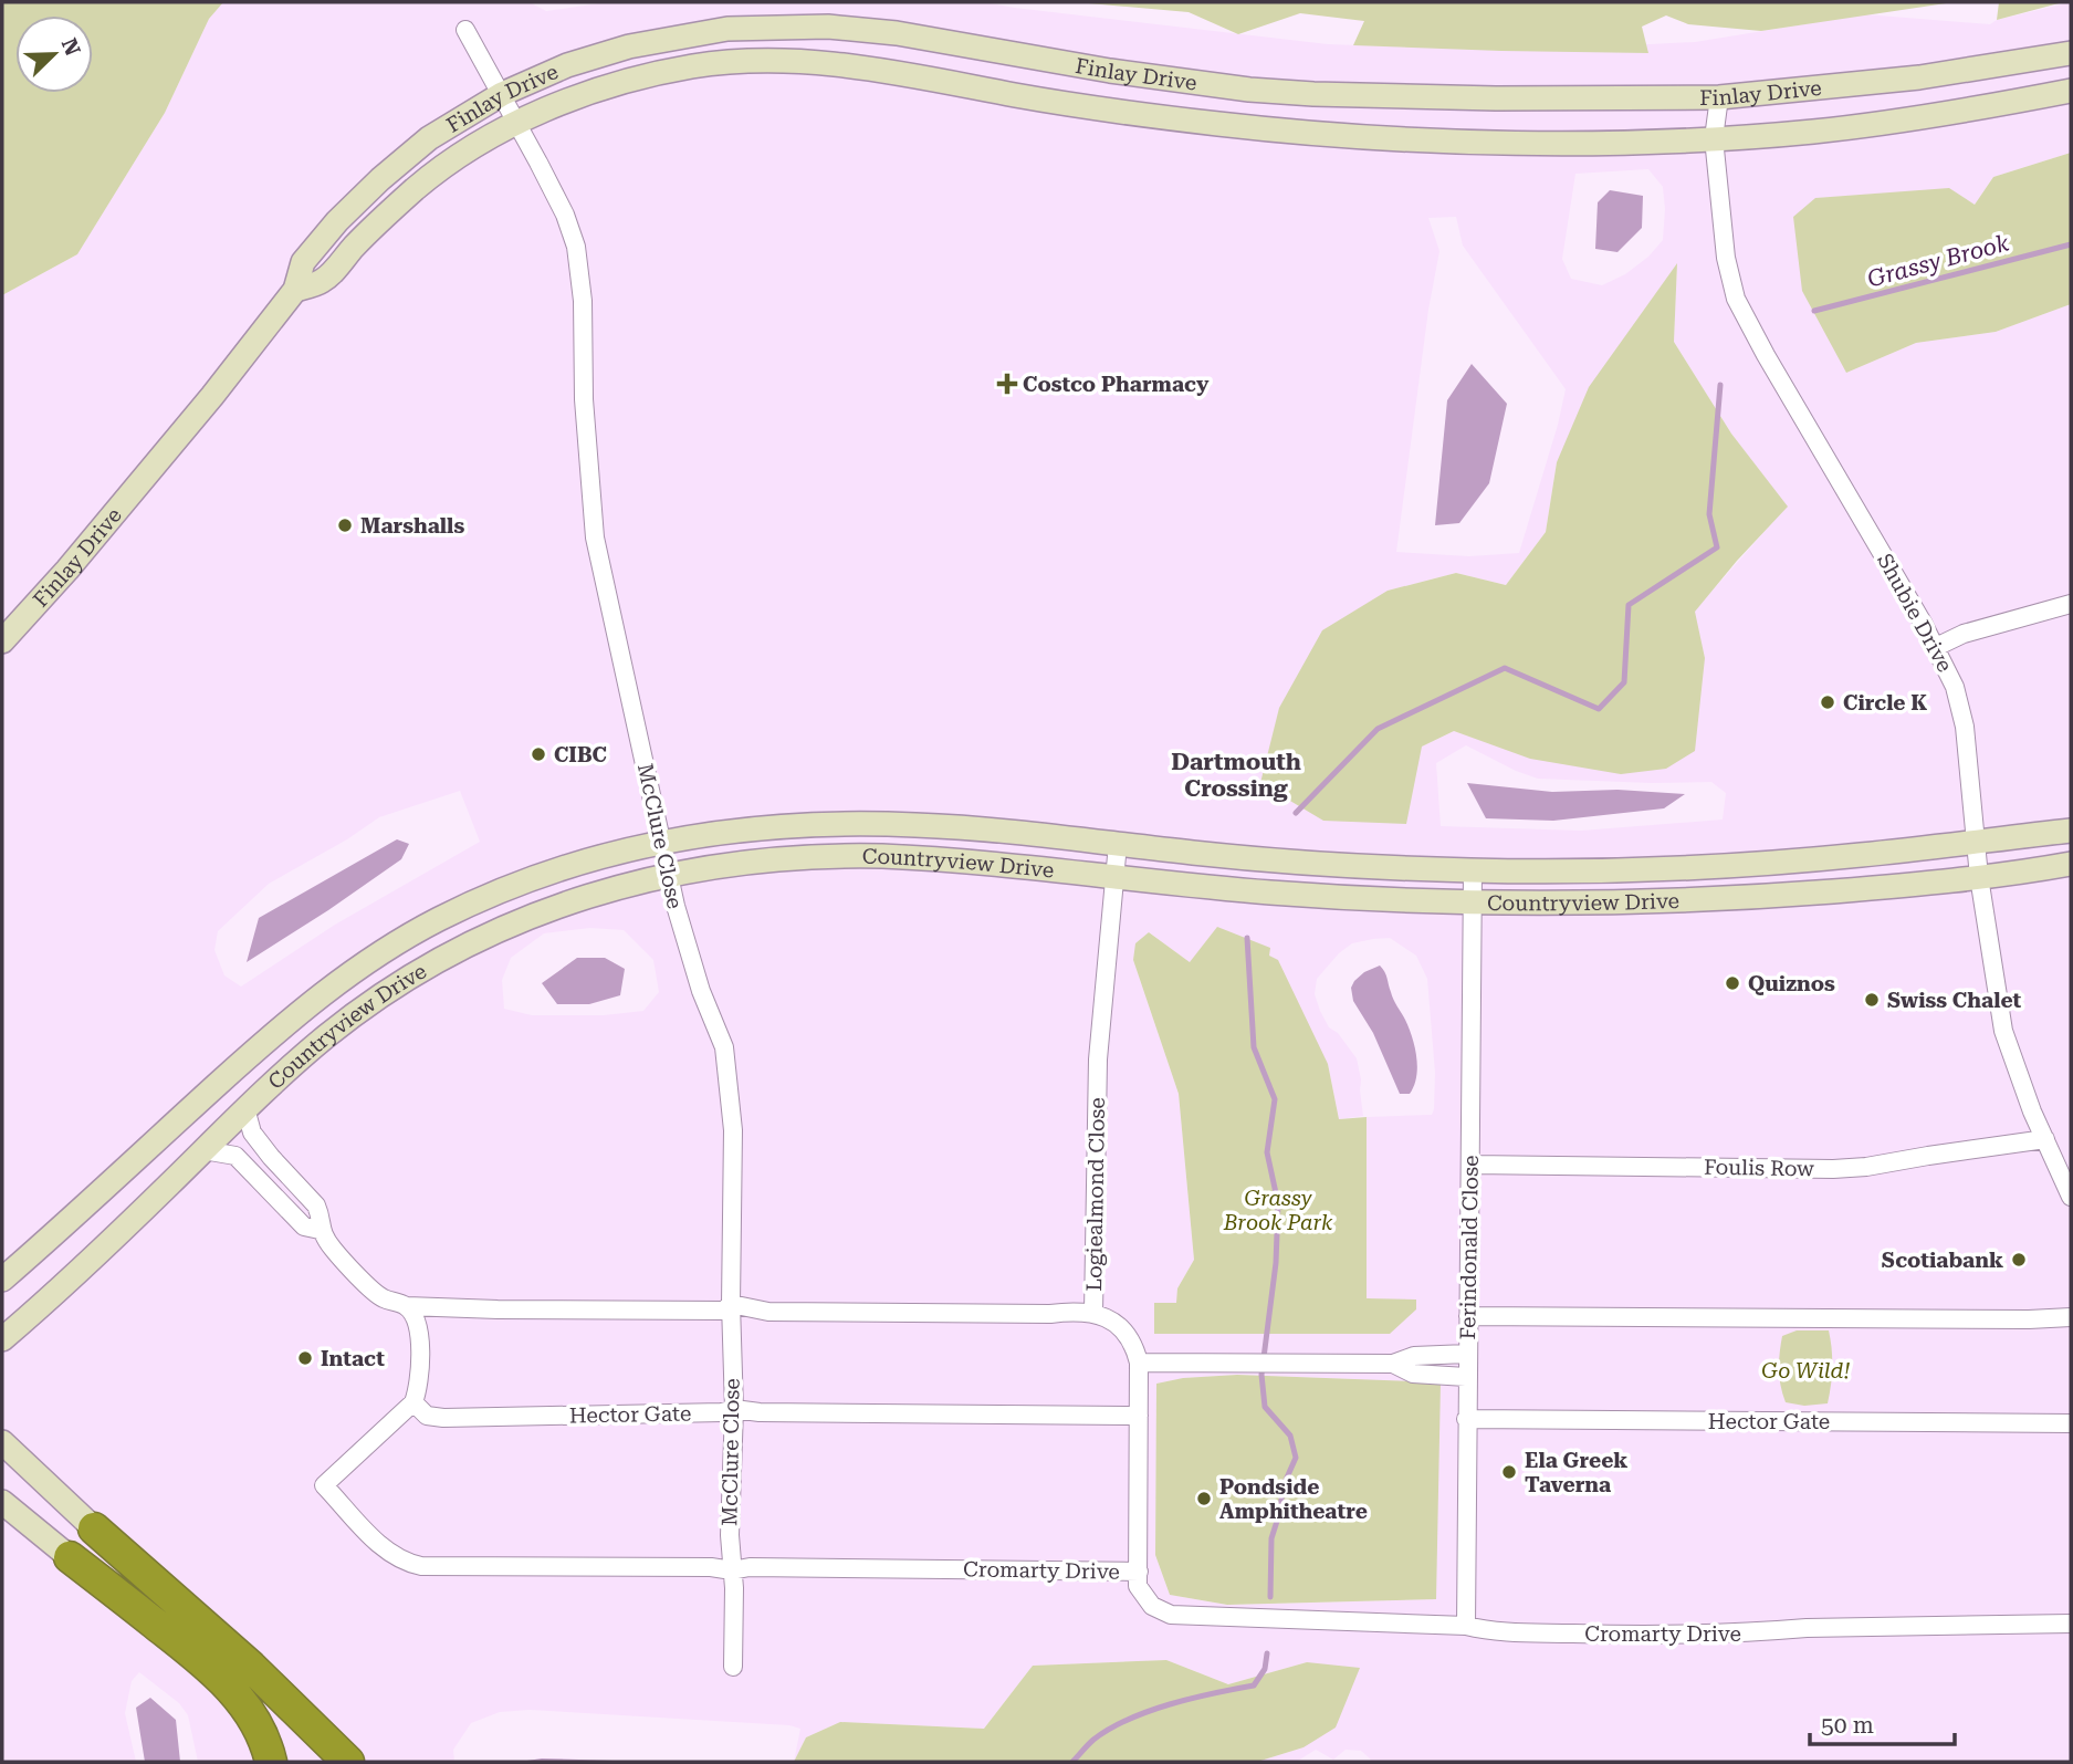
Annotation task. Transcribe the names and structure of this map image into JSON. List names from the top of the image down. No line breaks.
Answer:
{"streets":{"street":["Finlay Drive","Shubie Drive","McClure Close","Countryview Drive","Foulis Row","Logiealmond Close","Ferindonald Close","Hector Gate","Cromarty Drive"]},"crossings":[["Finlay Drive","Shubie Drive"],["Finlay Drive","McClure Close"],["Shubie Drive","Countryview Drive"],["Shubie Drive","Foulis Row"],["McClure Close","Countryview Drive"],["McClure Close","Hector Gate"],["McClure Close","Cromarty Drive"],["Countryview Drive","Logiealmond Close"],["Countryview Drive","Ferindonald Close"],["Foulis Row","Ferindonald Close"],["Ferindonald Close","Hector Gate"],["Ferindonald Close","Cromarty Drive"],["Hector Gate","Cromarty Drive"]],"districts":["Dartmouth Crossing"],"water":["Grassy Brook"],"parks":["Grassy Brook Park","Go Wild!"],"places":{"health":["Costco Pharmacy"],"other":["Marshalls","Circle K","CIBC","Quiznos","Swiss Chalet","Scotiabank","Intact","Ela Greek Taverna","Pondside Amphitheatre"]},"scale_bar":"50 m","north":"top right"}
